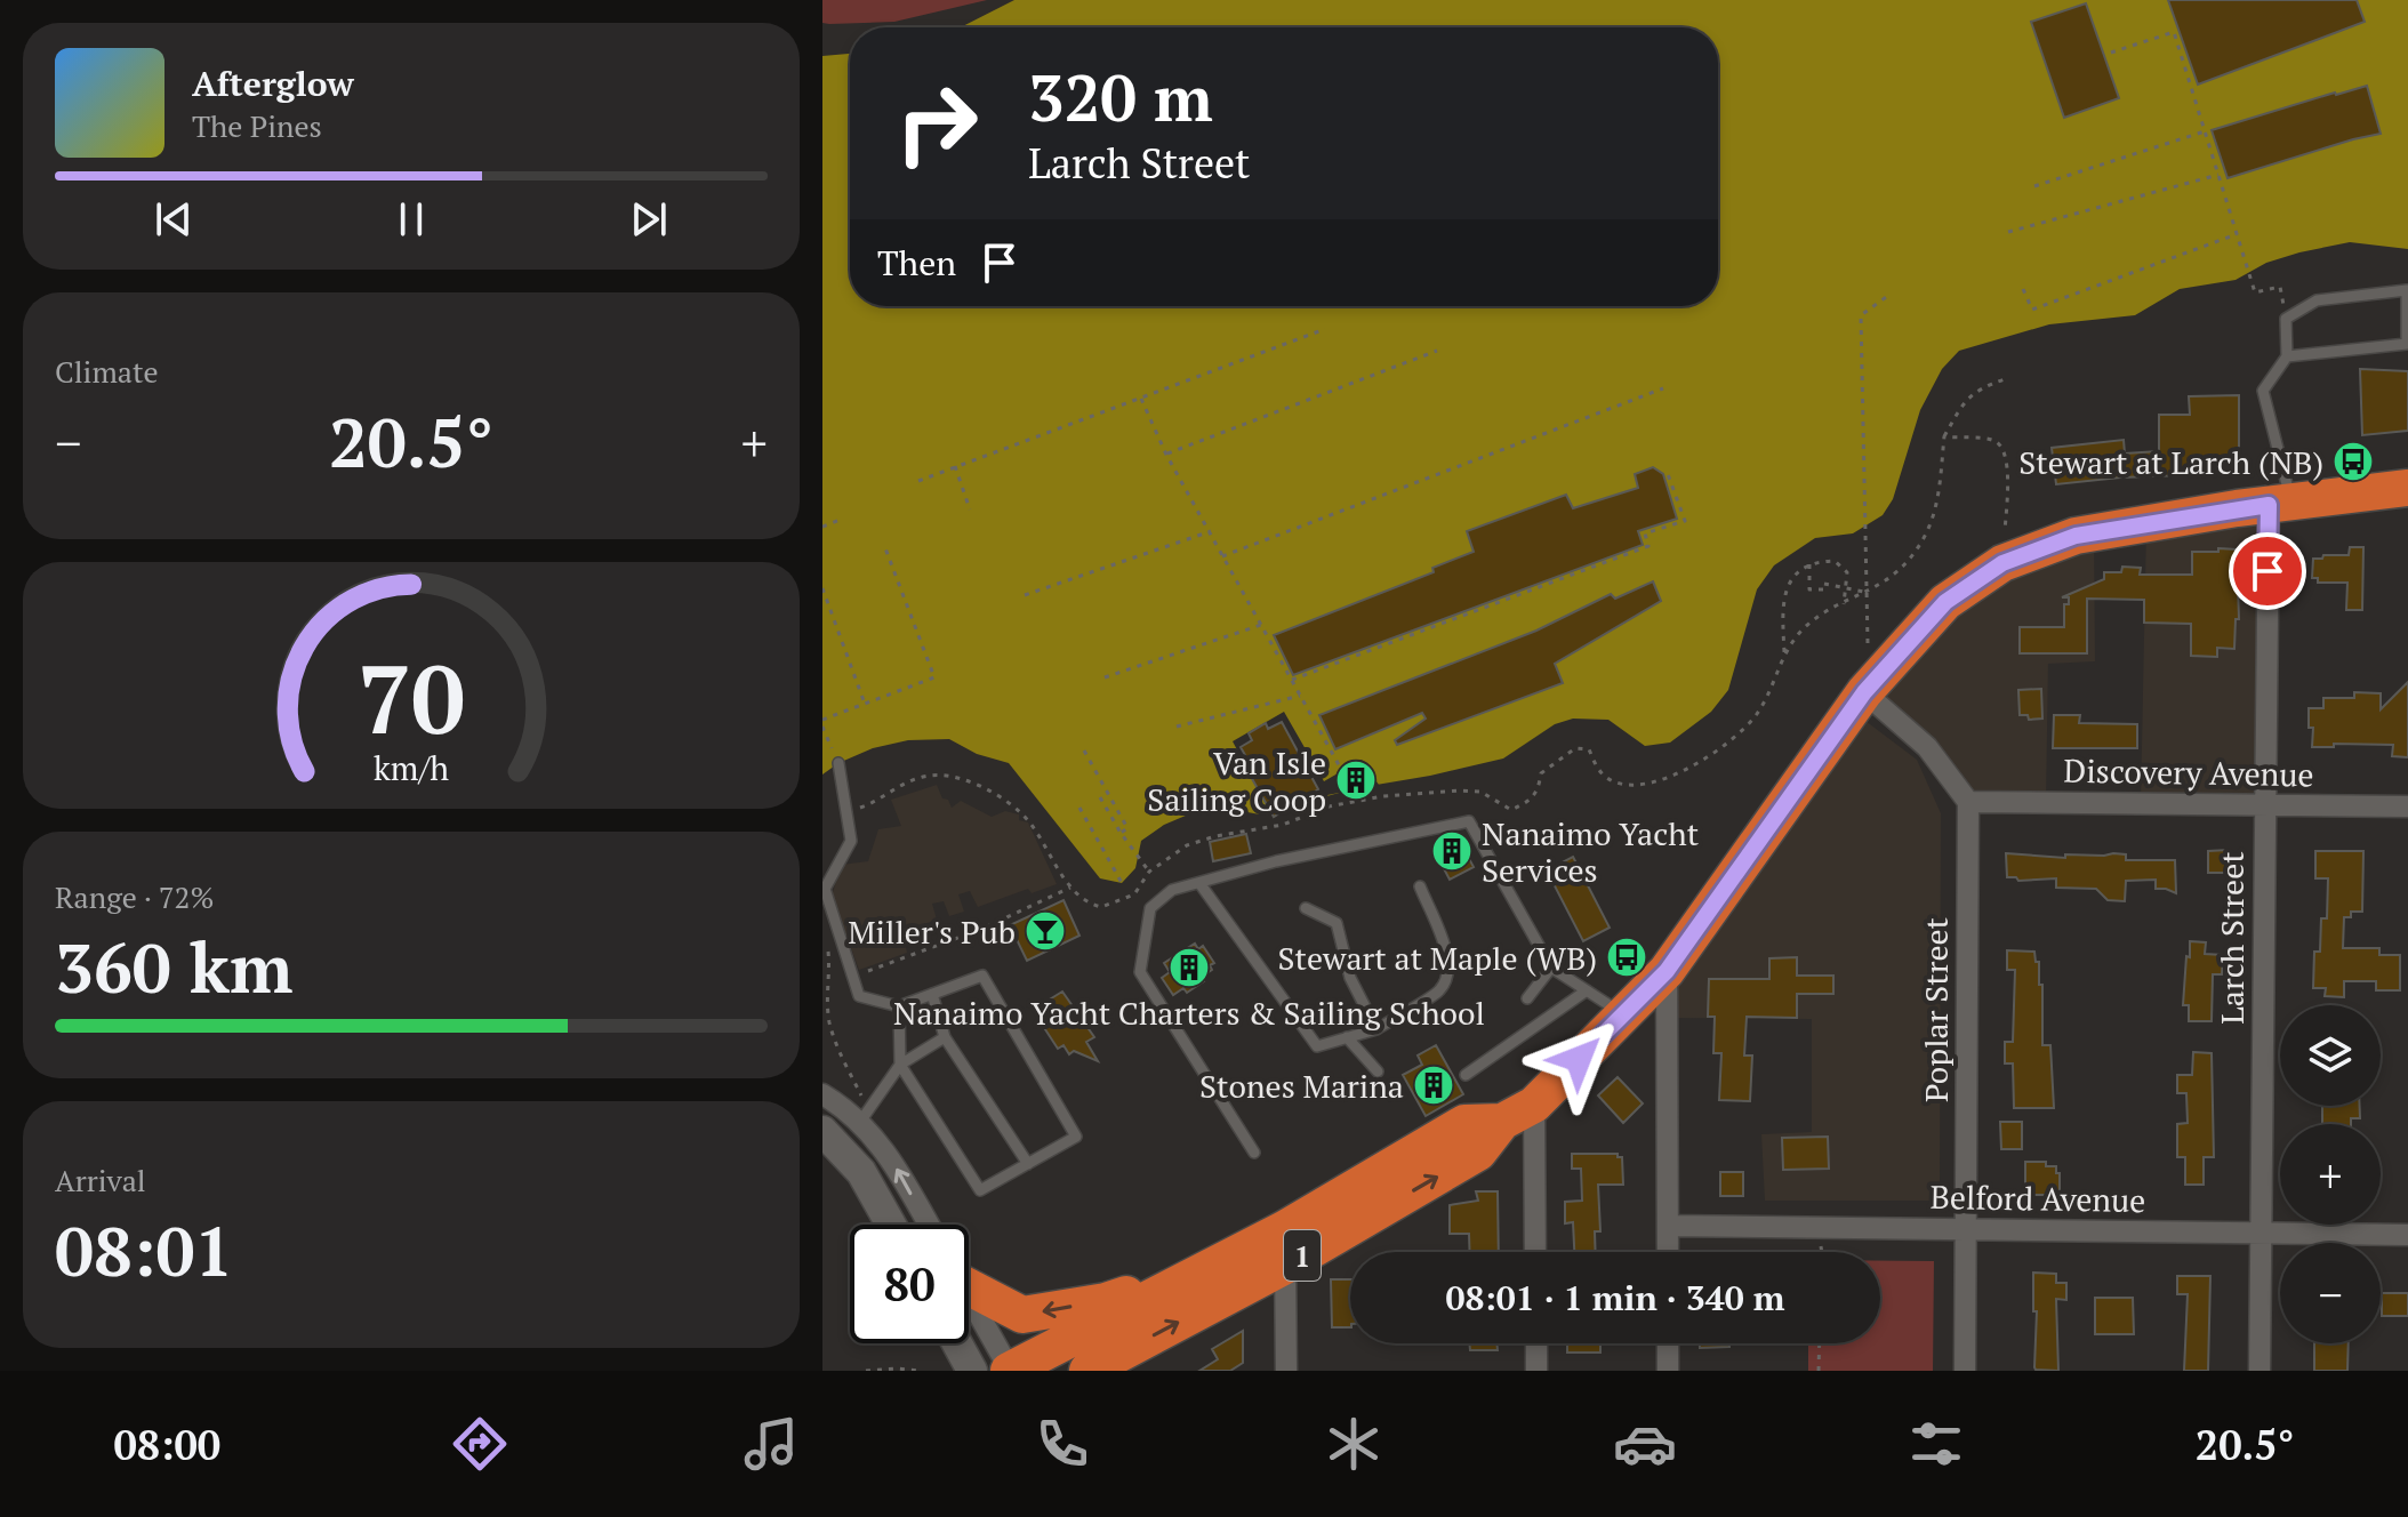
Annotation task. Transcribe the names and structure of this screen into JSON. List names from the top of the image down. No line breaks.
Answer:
{"streets":{"highway":["1"],"street":["Discovery Avenue","Larch Street","Poplar Street","Belford Avenue"]},"crossings":[["Discovery Avenue","Larch Street"],["Discovery Avenue","Poplar Street"],["Larch Street","Belford Avenue"],["Larch Street","1"],["Poplar Street","Belford Avenue"]],"places":{"bus stop":["Stewart at Larch (NB)","Stewart at Maple (WB)"],"building":["Van Isle Sailing Coop","Nanaimo Yacht Services","Nanaimo Yacht Charters & Sailing School","Stones Marina"],"bar":["Miller's Pub"]},"page":{"turn":["320 m","Larch Street"],"song":["Afterglow","The Pines"],"then":"Then","tile":["Climate",["Range · 72%","360 km"],["Arrival","08:01"]],"heat":["−","20.5°","+"],"map_buttons":["+","−"],"limit":"80","trip":"08:01 · 1 min · 340 m","tabs":["08:00","20.5°"],"gauge":["70","km/h"]}}
